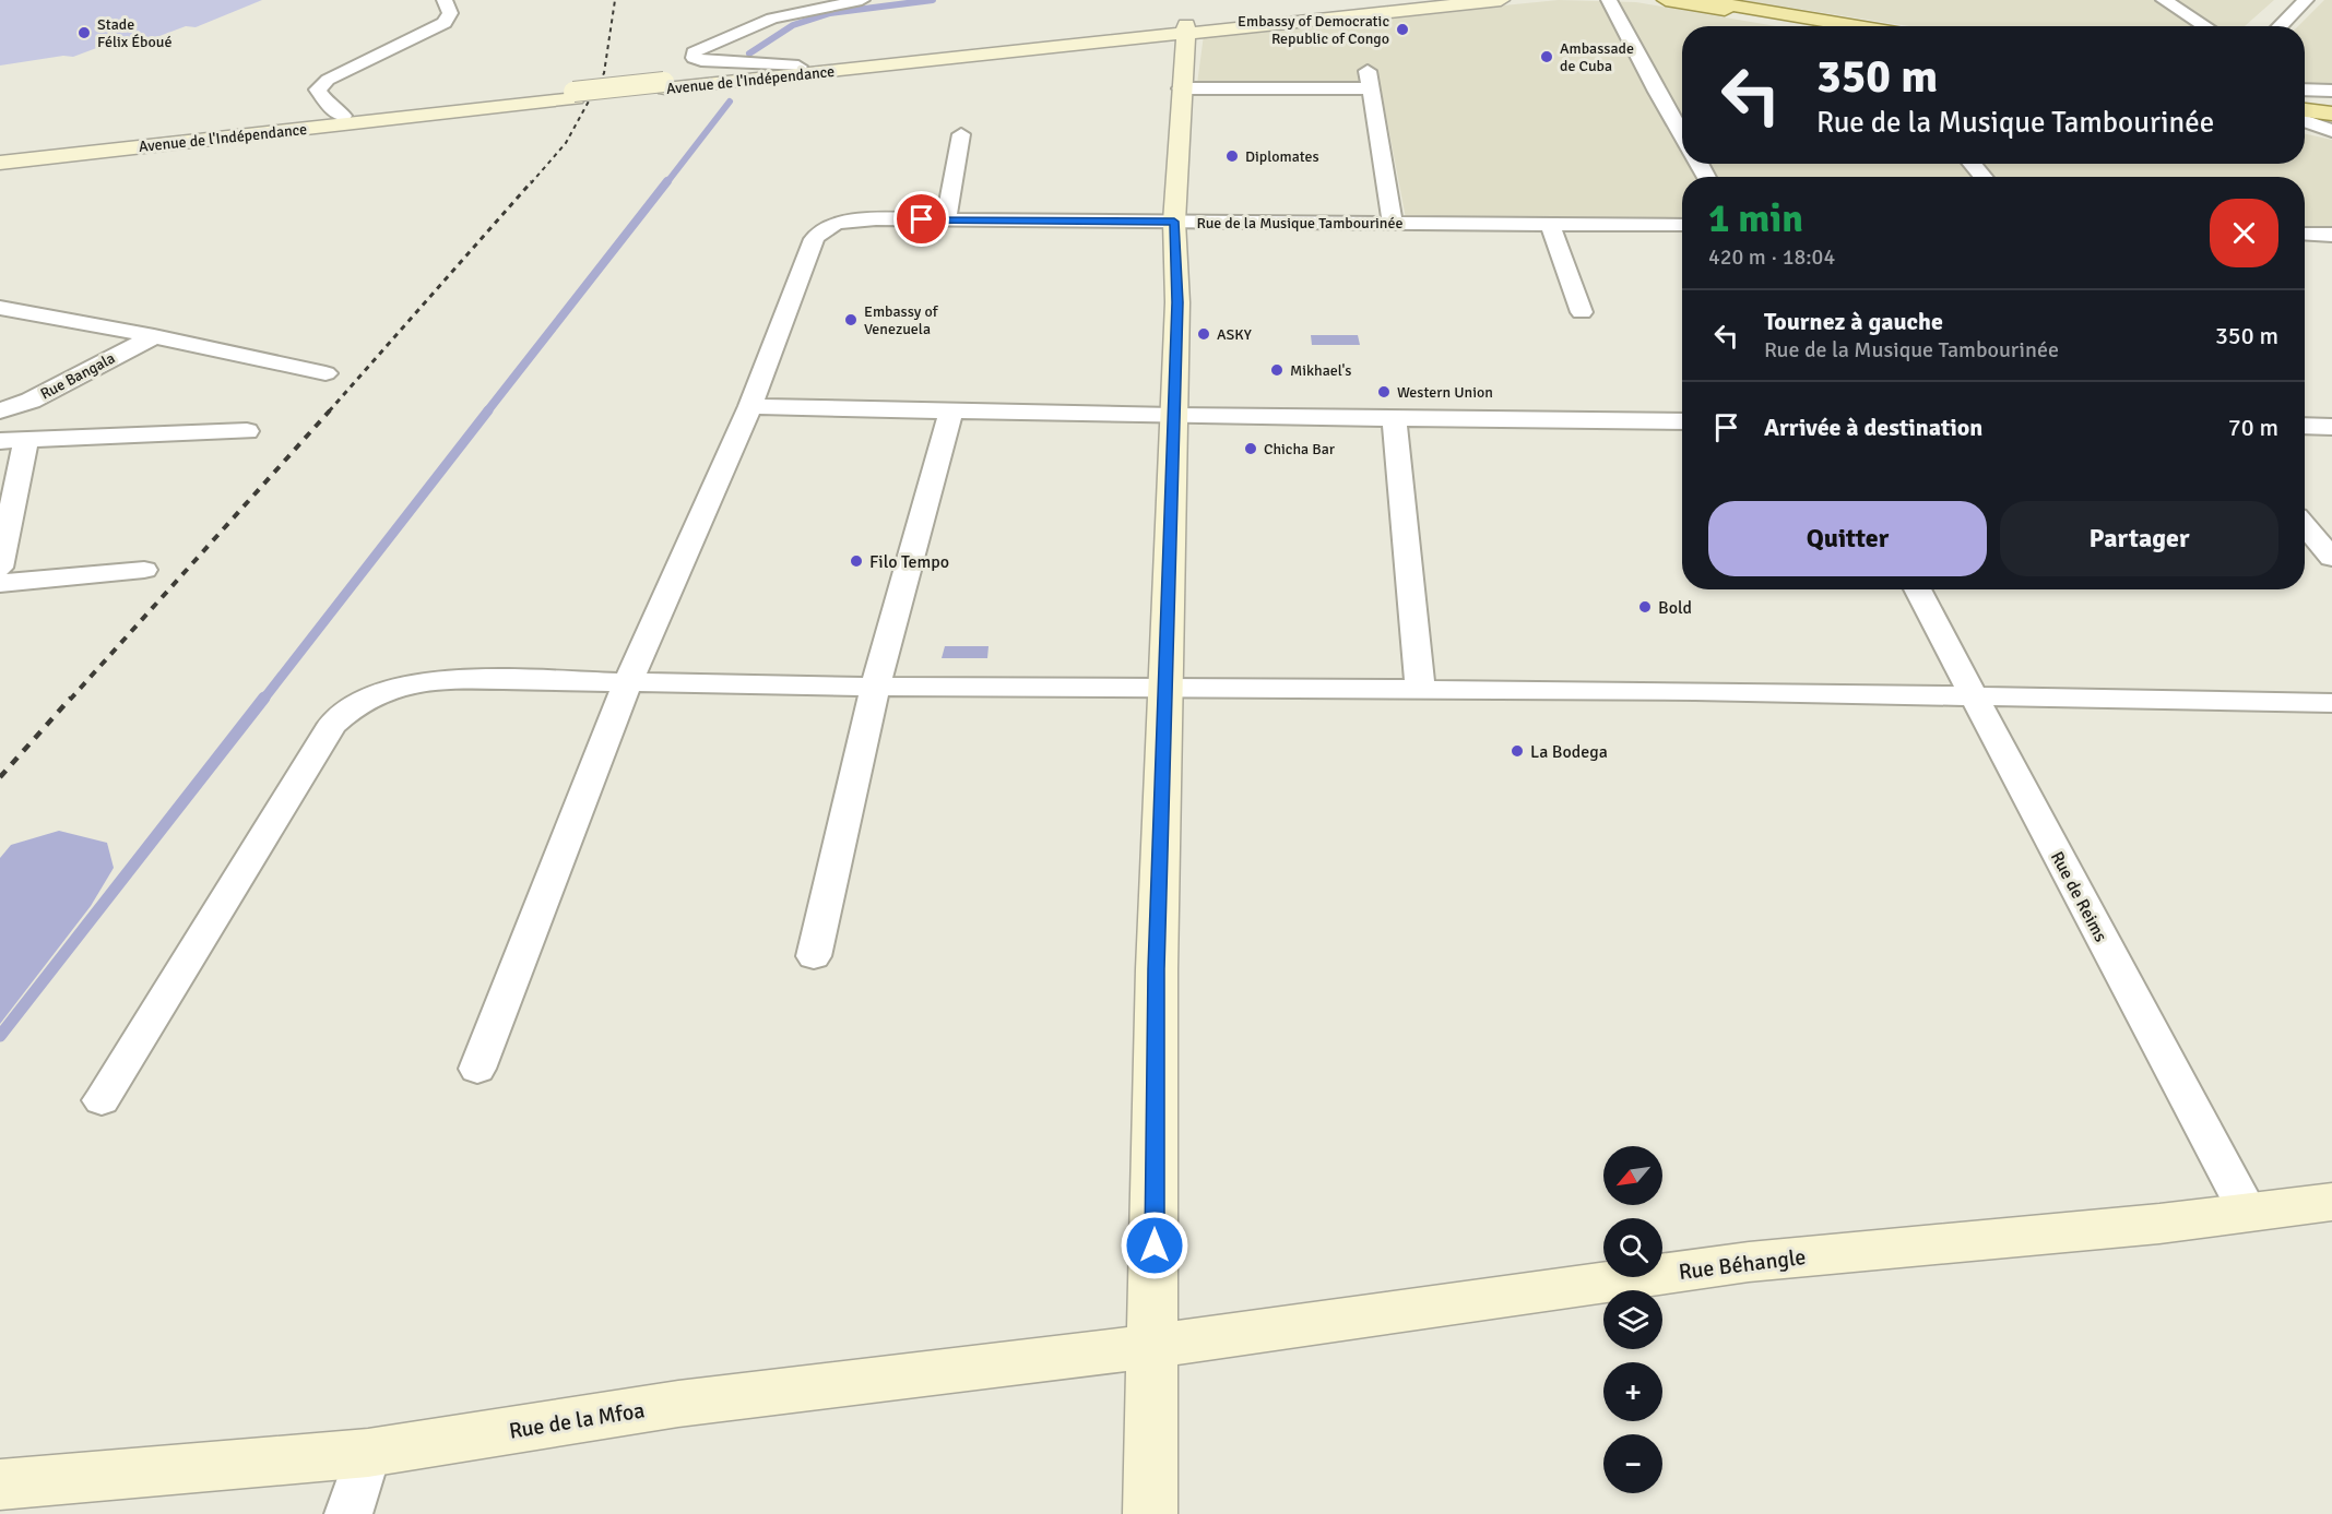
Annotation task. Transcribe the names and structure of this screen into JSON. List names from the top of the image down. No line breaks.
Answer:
{"streets":{"main road":["Avenue de l'Indépendance","Rue Béhangle","Rue de la Mfoa"],"street":["Rue de la Musique Tambourinée","Rue Bangala","Rue de Reims"]},"crossings":[["Rue de Reims","Rue Béhangle"],["Rue Béhangle","Rue de la Mfoa"]],"places":["Embassy of Democratic Republic of Congo","Stade Félix Éboué","Ambassade de Cuba","Diplomates","Embassy of Venezuela","ASKY","Mikhael's","Western Union","Chicha Bar","Filo Tempo","Bold","La Bodega"],"north":"bottom left","page":{"turn":["350 m","Rue de la Musique Tambourinée"],"heading":["1 min","420 m · 18:04"],"list":[{"name":"Tournez à gauche","note":"Rue de la Musique Tambourinée","value":"350 m"},{"name":"Arrivée à destination","value":"70 m"}],"buttons":["Quitter","Partager"],"map_buttons":["+","−"]}}
